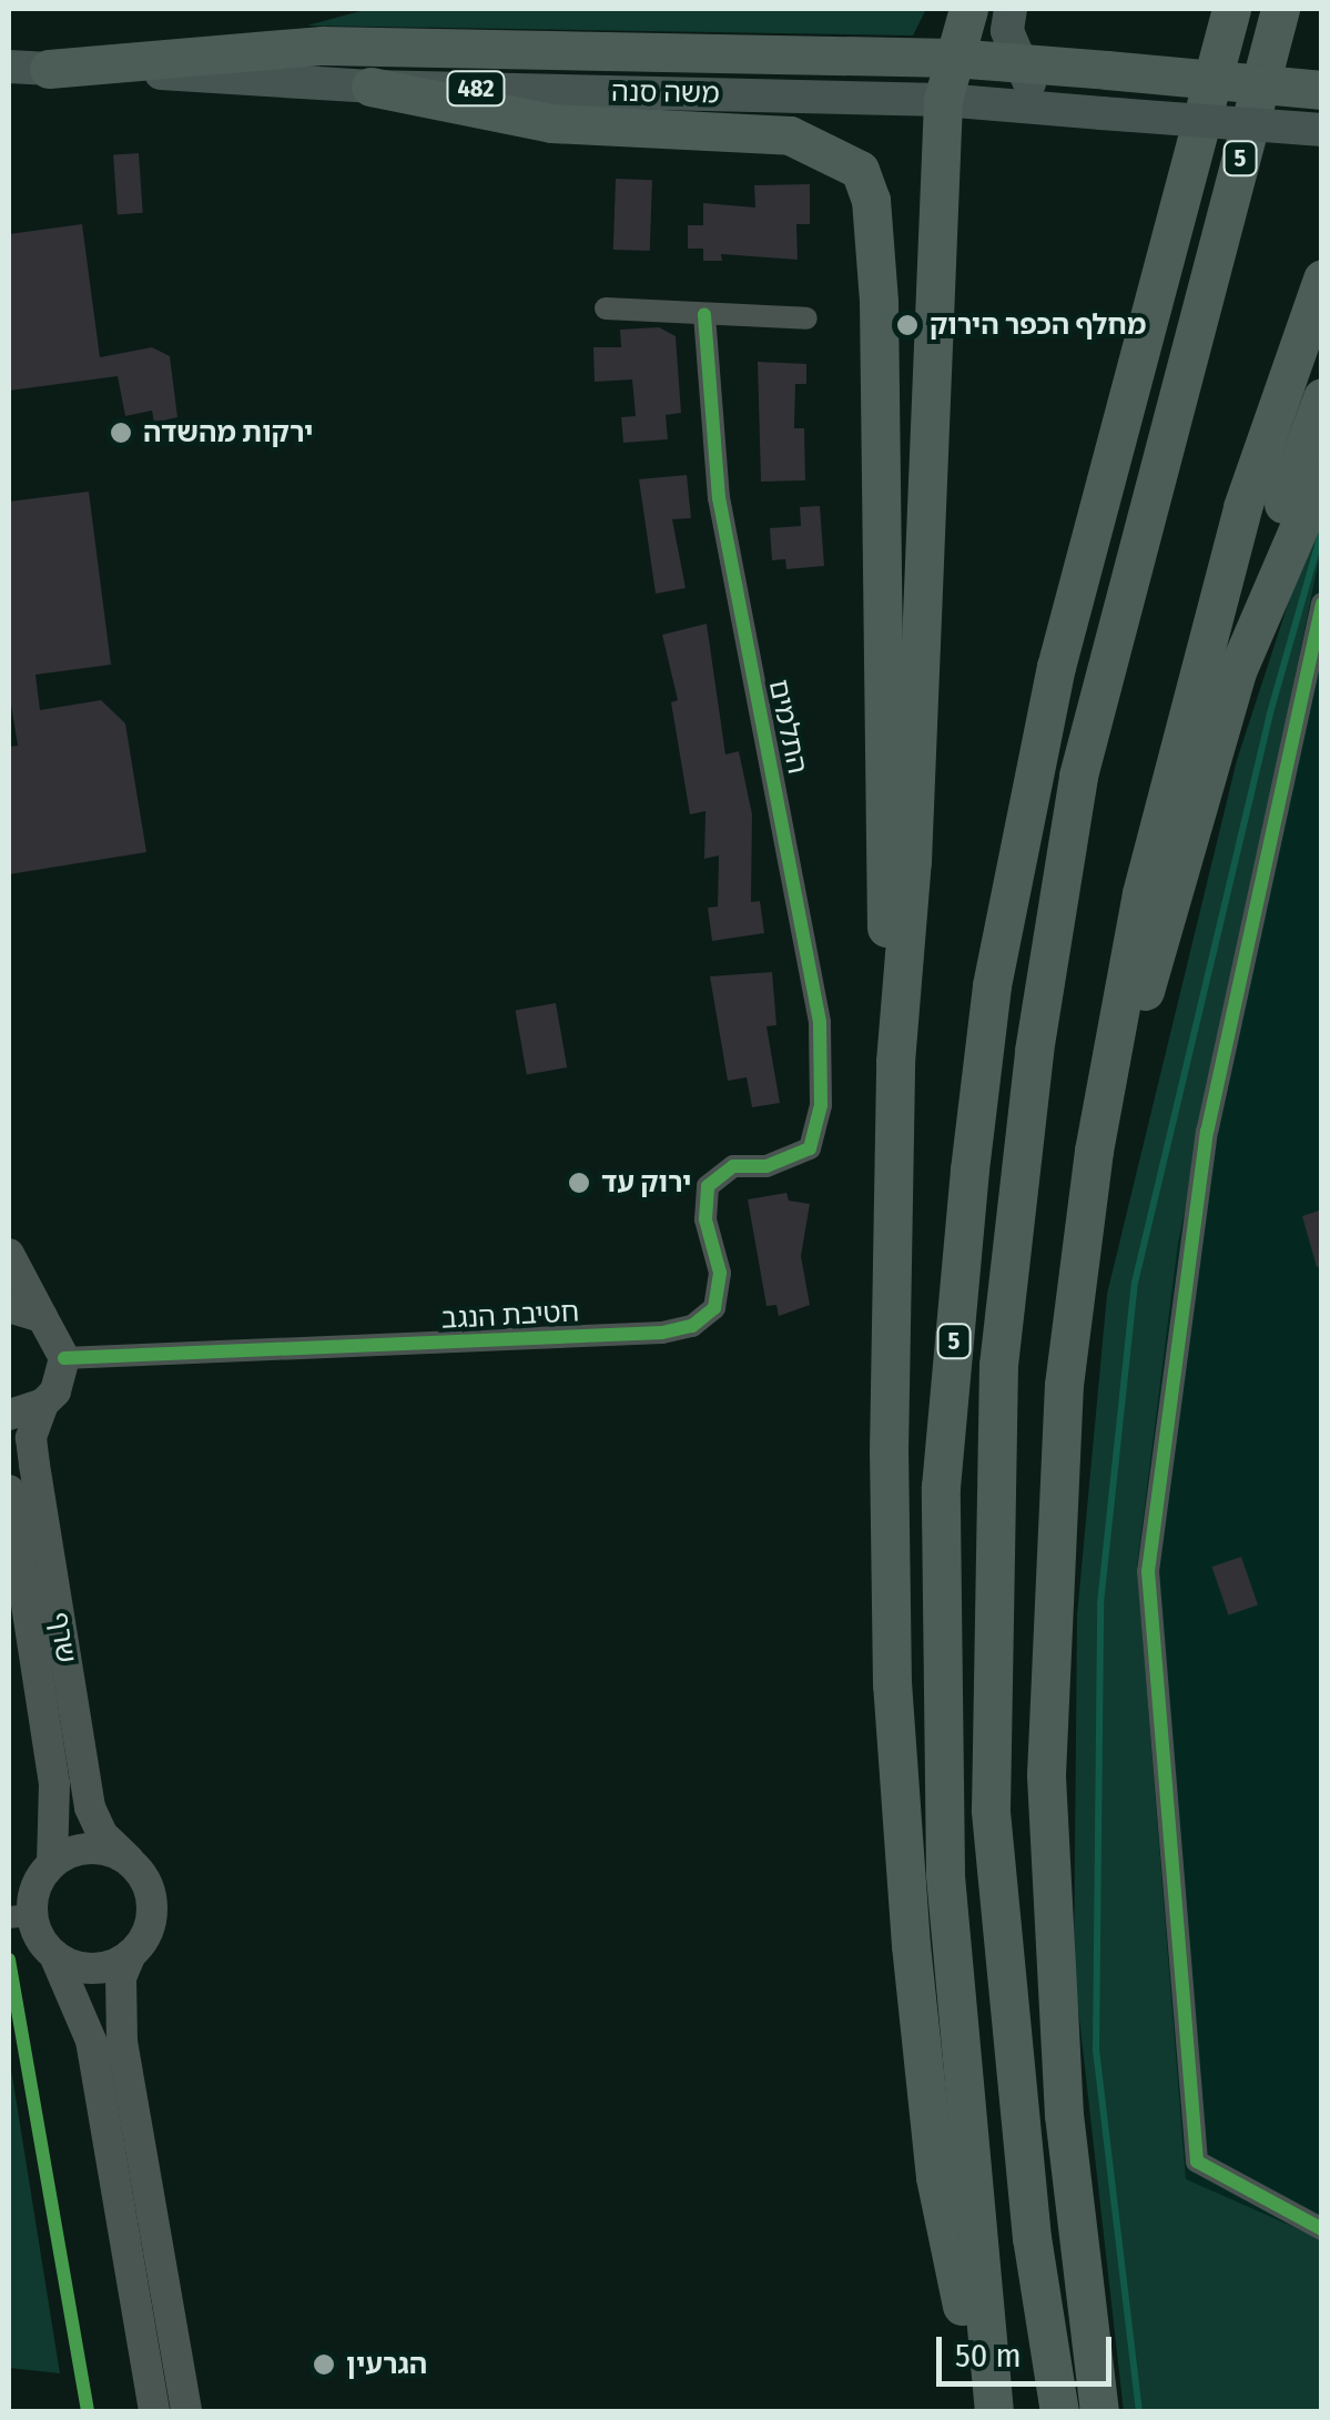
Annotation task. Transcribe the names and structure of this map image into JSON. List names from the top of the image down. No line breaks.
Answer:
{"streets":{"highway":["5"],"main road":["482","משה סנה"],"street":["התלמים","חטיבת הנגב","שרף"]},"crossings":[["התלמים","חטיבת הנגב"],["חטיבת הנגב","שרף"]],"places":["מחלף הכפר הירוק","ירקות מהשדה","ירוק עד","הגרעין"],"scale_bar":"50 m"}
